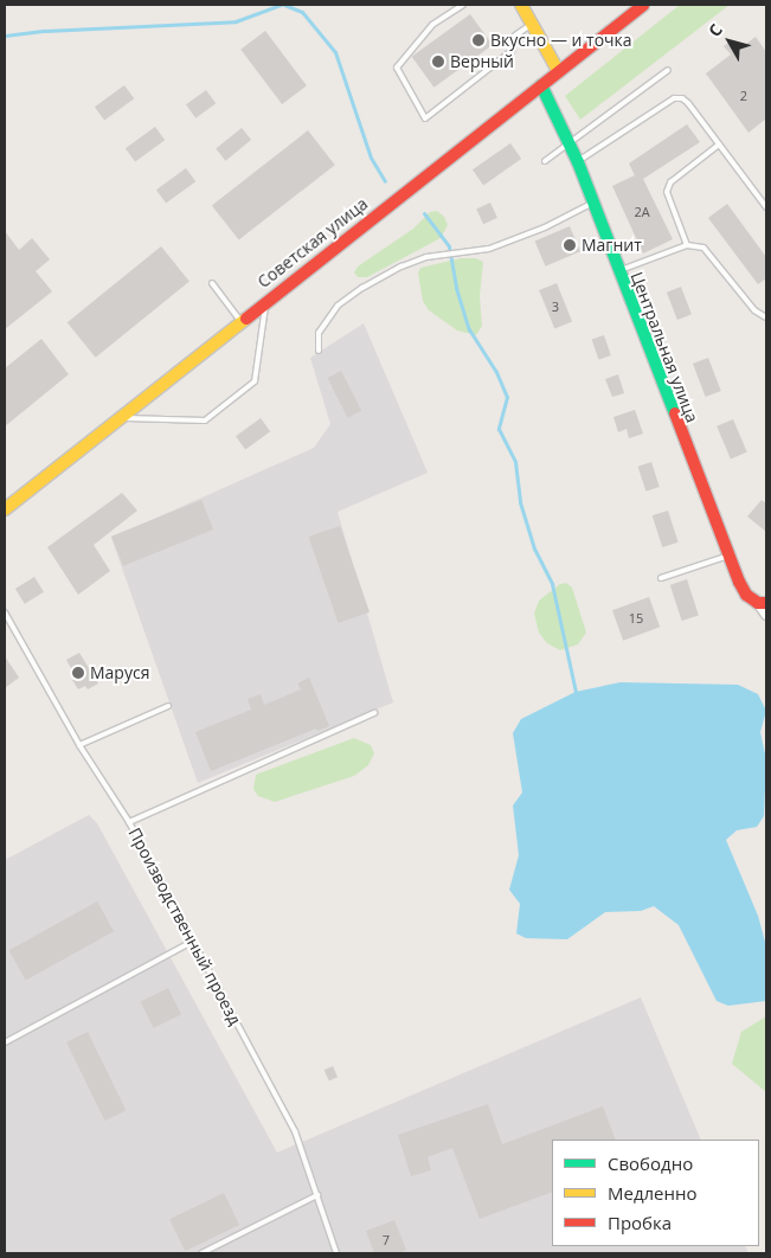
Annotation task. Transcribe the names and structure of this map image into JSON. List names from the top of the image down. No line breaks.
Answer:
{"streets":{"main road":["Советская улица","Центральная улица"],"lane":["Производственный проезд"]},"crossings":[["Советская улица","Центральная улица"]],"places":["Вкусно — и точка","Верный","Магнит","Маруся"],"house_numbers":["2","2А","3","15","7"],"legend":["Свободно","Медленно","Пробка"],"north":"top left"}
